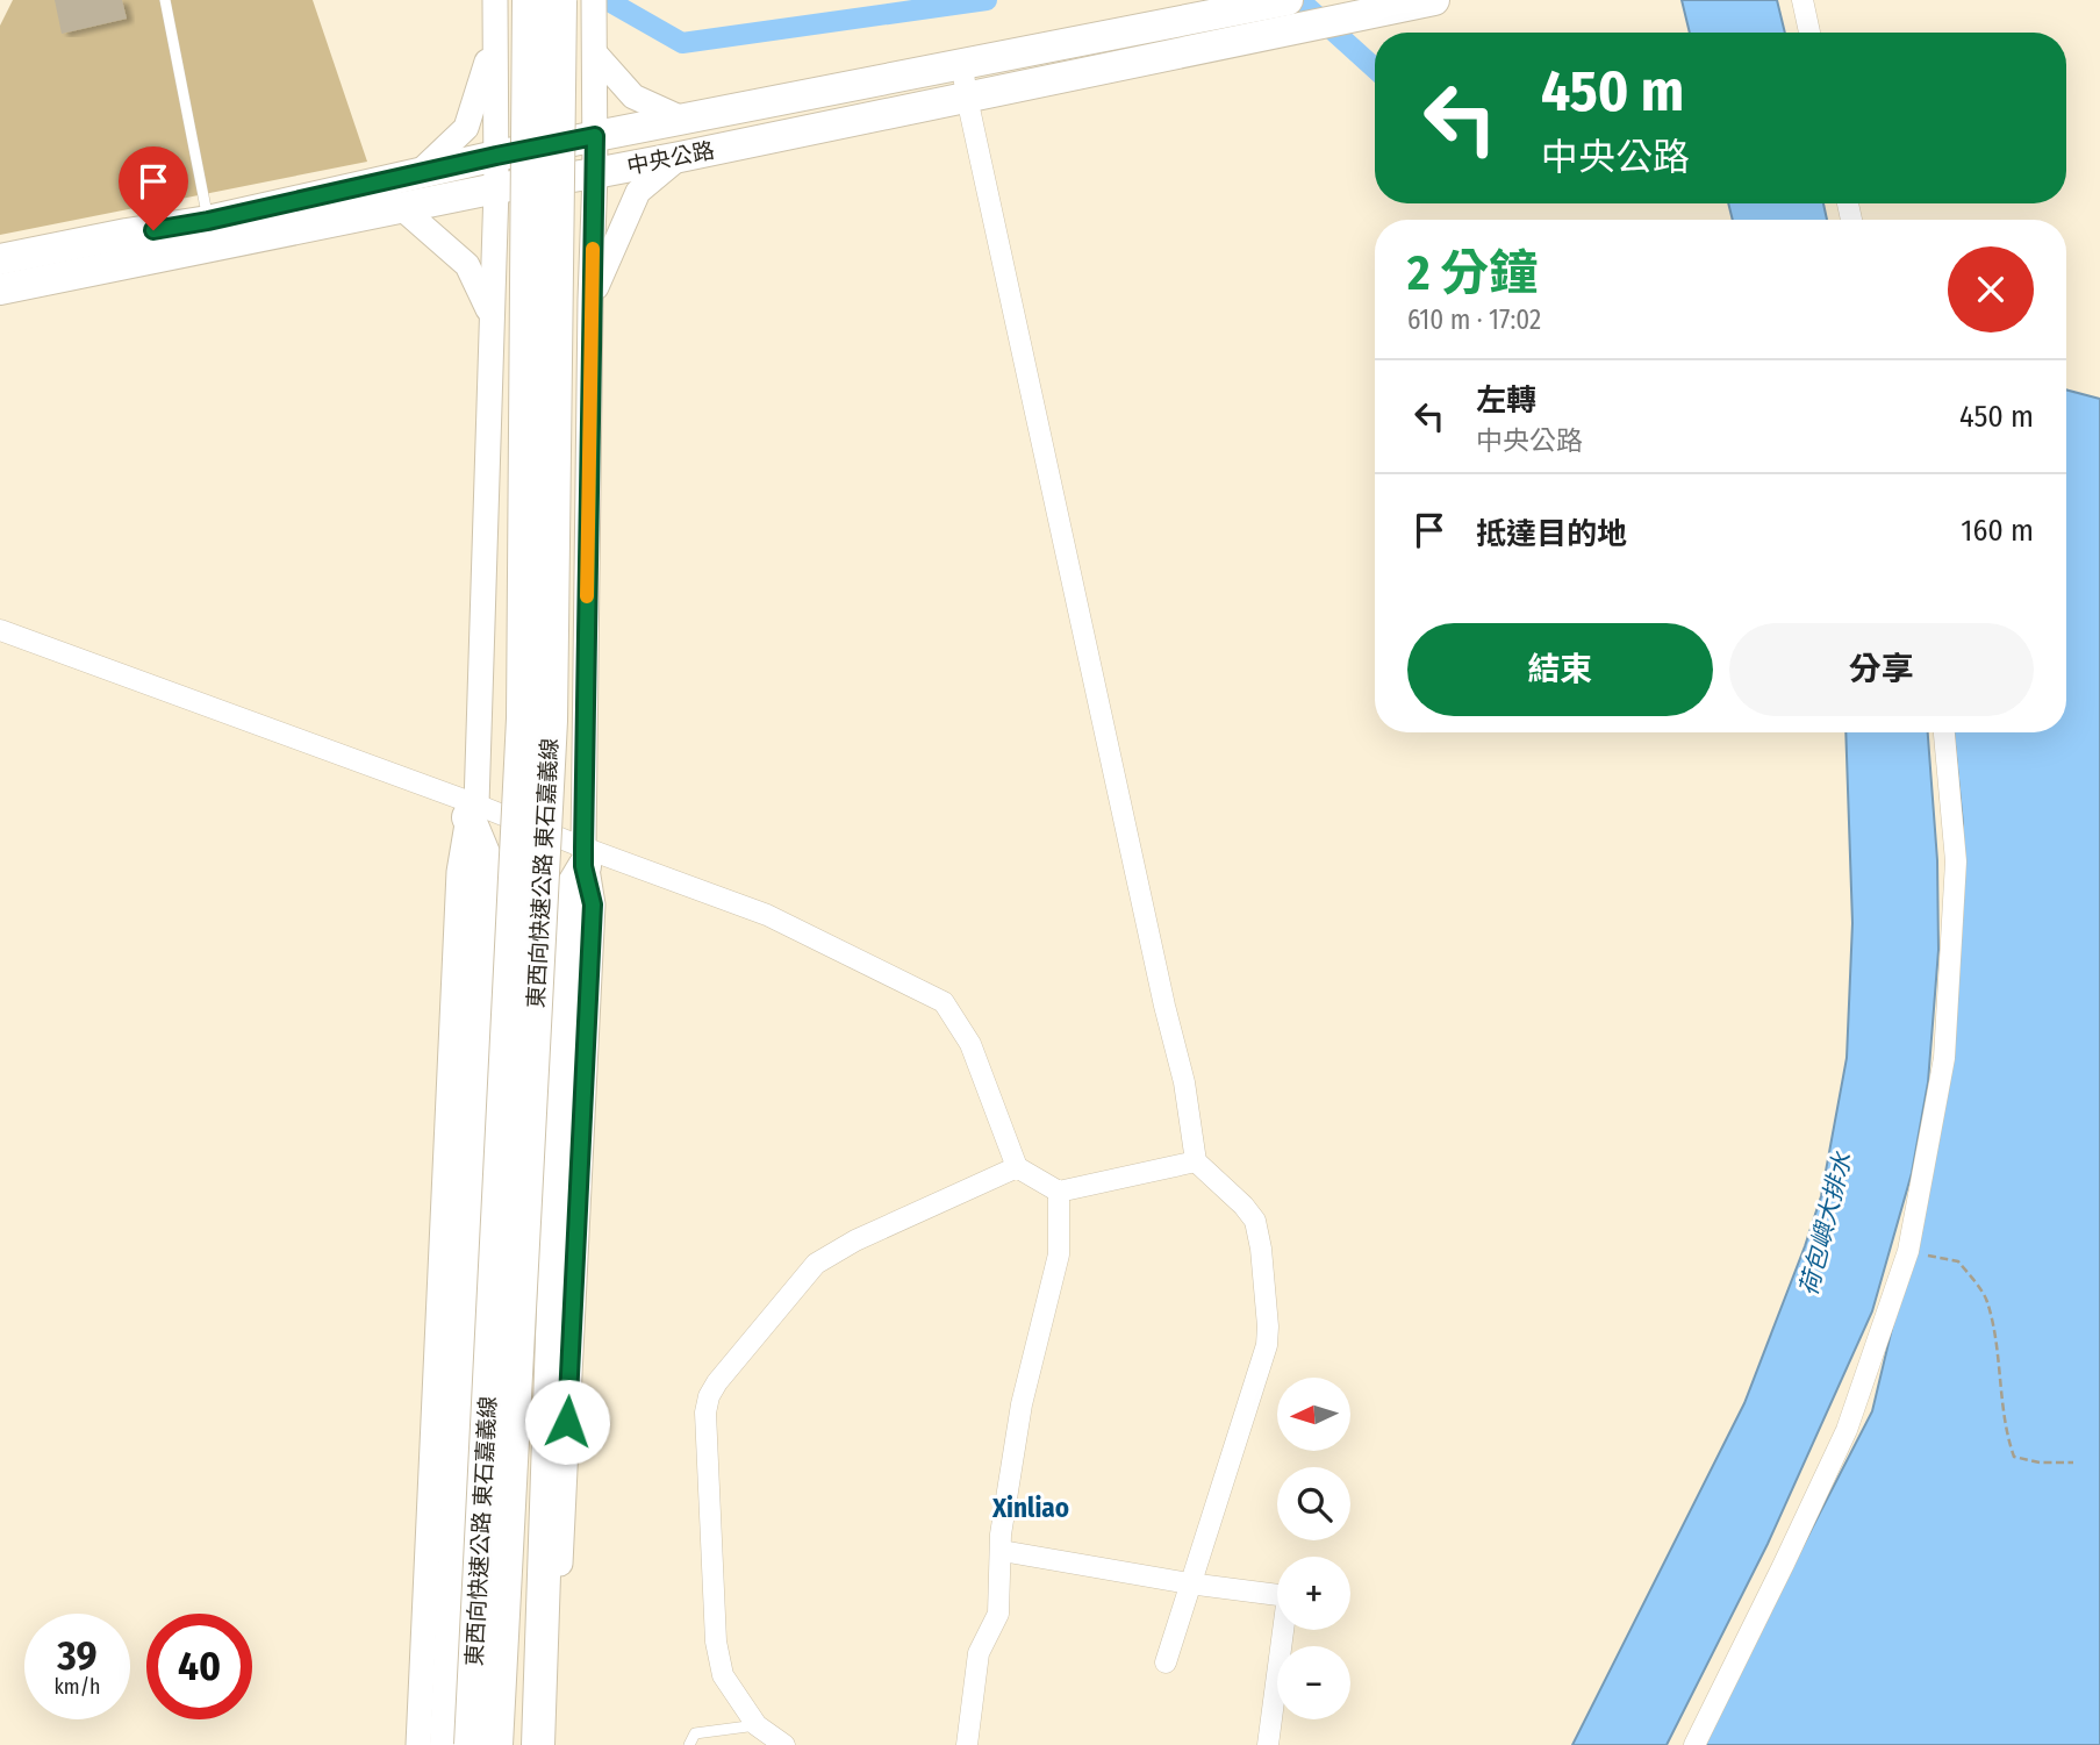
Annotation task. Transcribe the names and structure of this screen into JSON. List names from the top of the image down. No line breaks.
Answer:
{"streets":{"highway":["東西向快速公路 東石嘉義線"],"main road":["中央公路"]},"districts":["Xinliao"],"water":["荷包嶼大排水"],"north":"left","page":{"turn":["450 m","中央公路"],"heading":["2 分鐘","610 m · 17:02"],"list":[{"name":"左轉","note":"中央公路","value":"450 m"},{"name":"抵達目的地","value":"160 m"}],"buttons":["結束","分享"],"map_buttons":["+","−"],"speed":"39 km/h","limit":"40"}}
